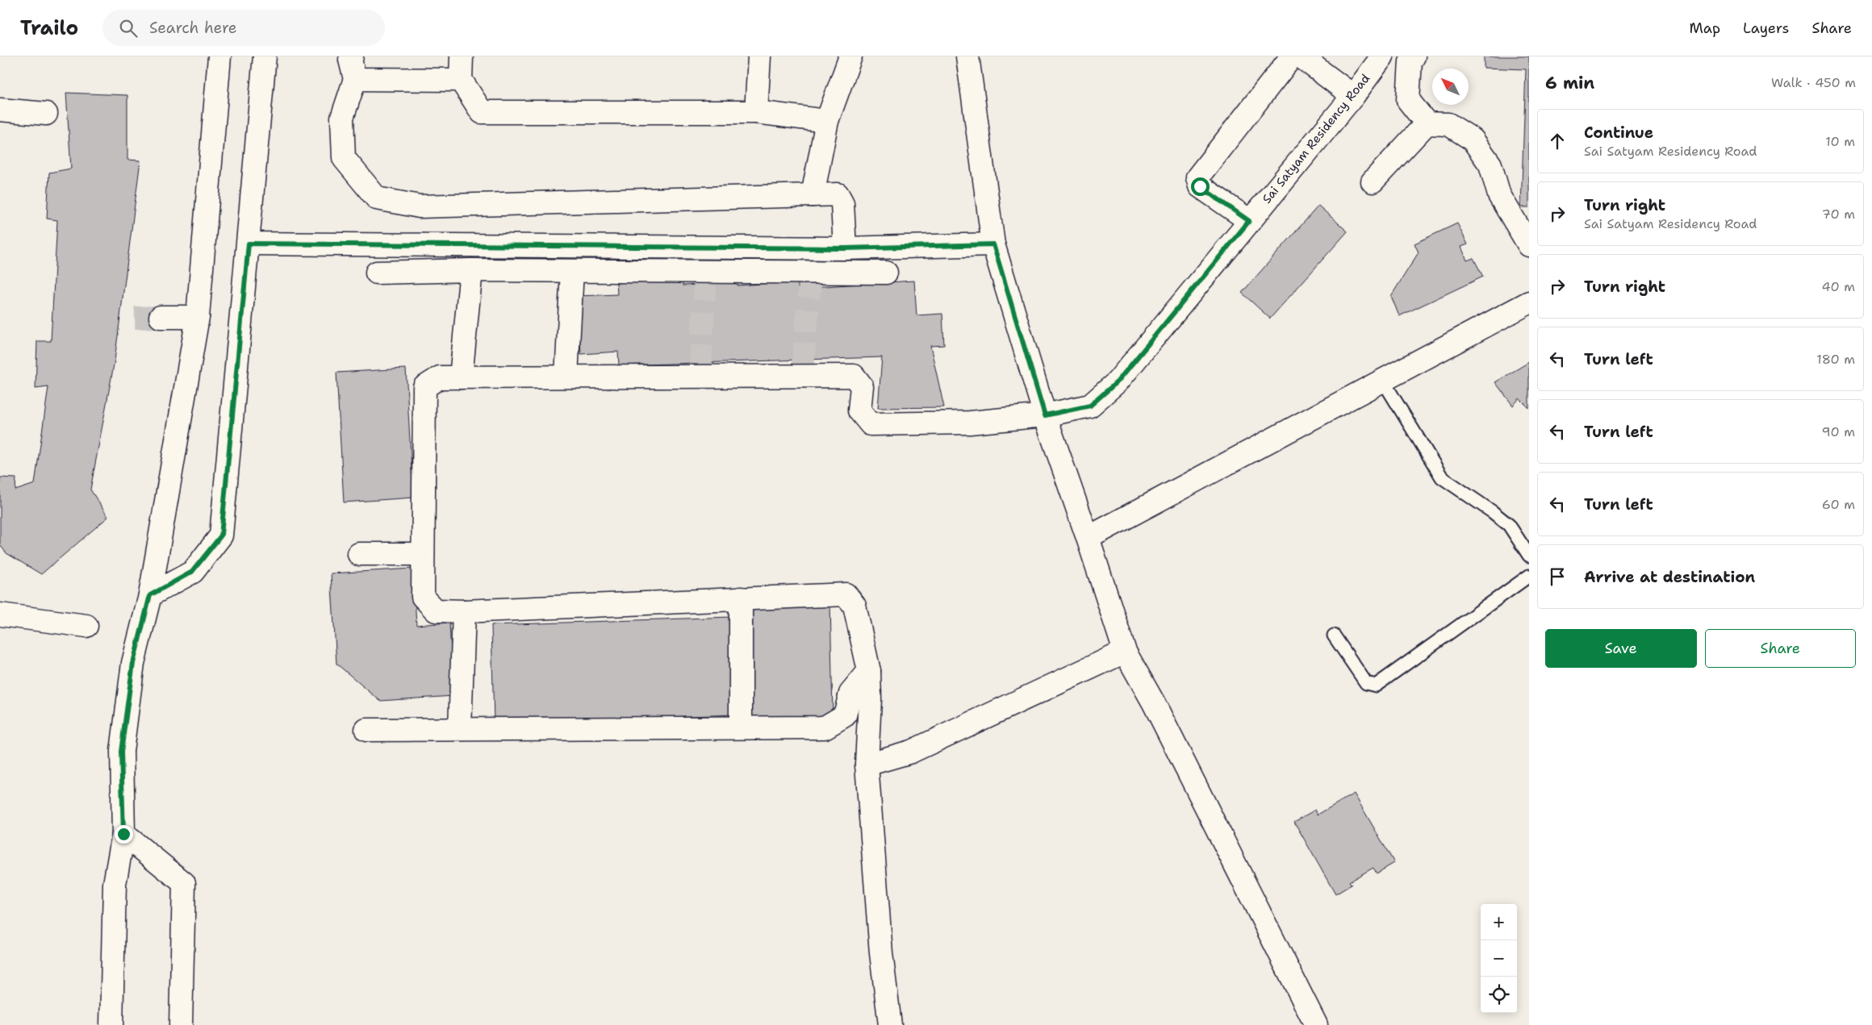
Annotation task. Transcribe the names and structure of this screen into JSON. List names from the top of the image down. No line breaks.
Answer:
{"streets":{"street":["Sai Satyam Residency Road"]},"north":"top left","page":{"header":"Trailo","search":"Search here","nav":["Map","Layers","Share"],"heading":["6 min","Walk · 450 m"],"list":[["Continue","Sai Satyam Residency Road","10 m"],["Turn right","Sai Satyam Residency Road","70 m"],["Turn right","40 m"],["Turn left","180 m"],["Turn left","90 m"],["Turn left","60 m"],"Arrive at destination"],"buttons":["Save","Share"],"map_buttons":["+","−"]}}
